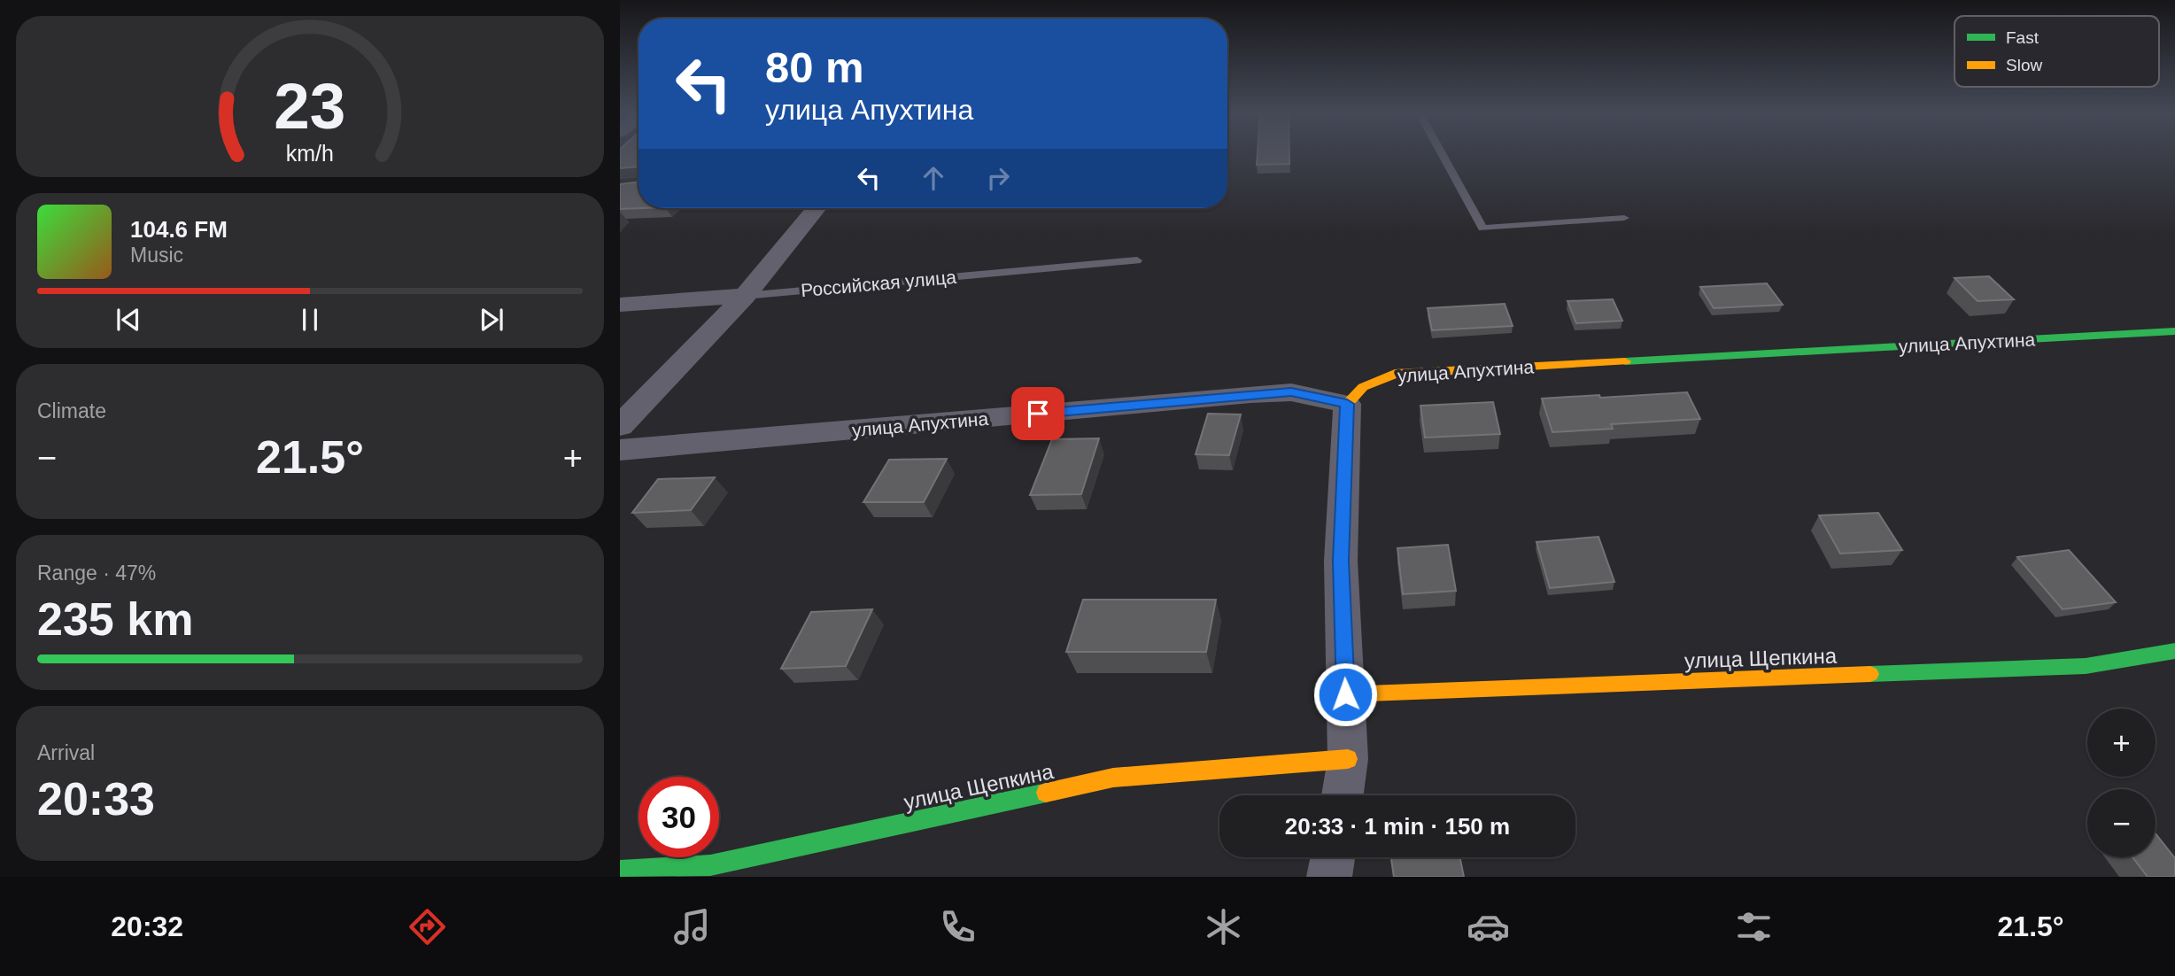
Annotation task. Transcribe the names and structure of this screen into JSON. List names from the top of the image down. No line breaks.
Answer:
{"streets":{"street":["Российская улица","улица Апухтина","улица Щепкина"]},"legend":["Fast","Slow"],"page":{"turn":["80 m","улица Апухтина"],"song":["104.6 FM","Music"],"tile":["Climate",["Range · 47%","235 km"],["Arrival","20:33"]],"heat":["−","21.5°","+"],"map_buttons":["+","−"],"limit":"30","trip":"20:33 · 1 min · 150 m","tabs":["20:32","21.5°"],"gauge":["23","km/h"]}}
